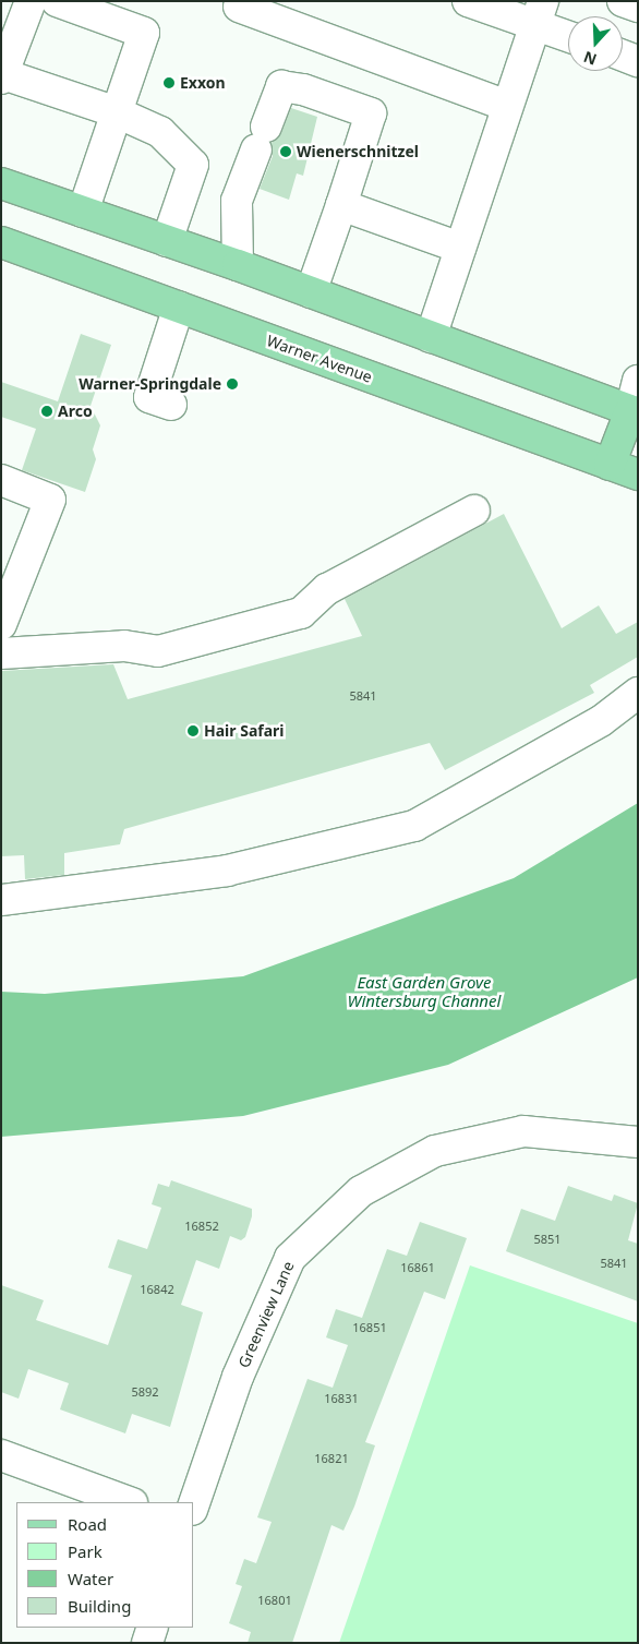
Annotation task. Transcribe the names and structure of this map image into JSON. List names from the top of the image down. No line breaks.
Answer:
{"streets":{"main road":["Warner Avenue"],"street":["Greenview Lane"]},"water":["East Garden Grove Wintersburg Channel"],"places":["Exxon","Wienerschnitzel","Warner-Springdale","Arco","Hair Safari"],"house_numbers":["5841","16852","5851","5841","16861","16842","16851","5892","16831","16821","16801"],"legend":["Road","Park","Water","Building"],"north":"bottom"}
